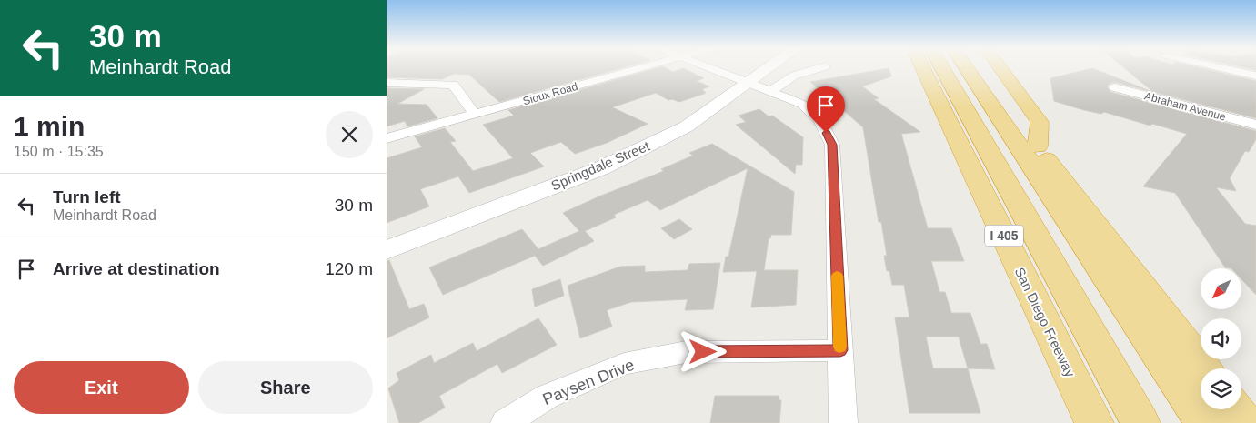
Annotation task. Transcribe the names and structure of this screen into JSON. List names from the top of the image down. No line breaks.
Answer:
{"streets":{"highway":["I 405","San Diego Freeway"],"main road":["Springdale Street"],"street":["Sioux Road","Abraham Avenue","Paysen Drive"]},"north":"bottom left","page":{"turn":["30 m","Meinhardt Road"],"heading":["1 min","150 m · 15:35"],"list":[{"name":"Turn left","note":"Meinhardt Road","value":"30 m"},{"name":"Arrive at destination","value":"120 m"}],"buttons":["Exit","Share"]}}
